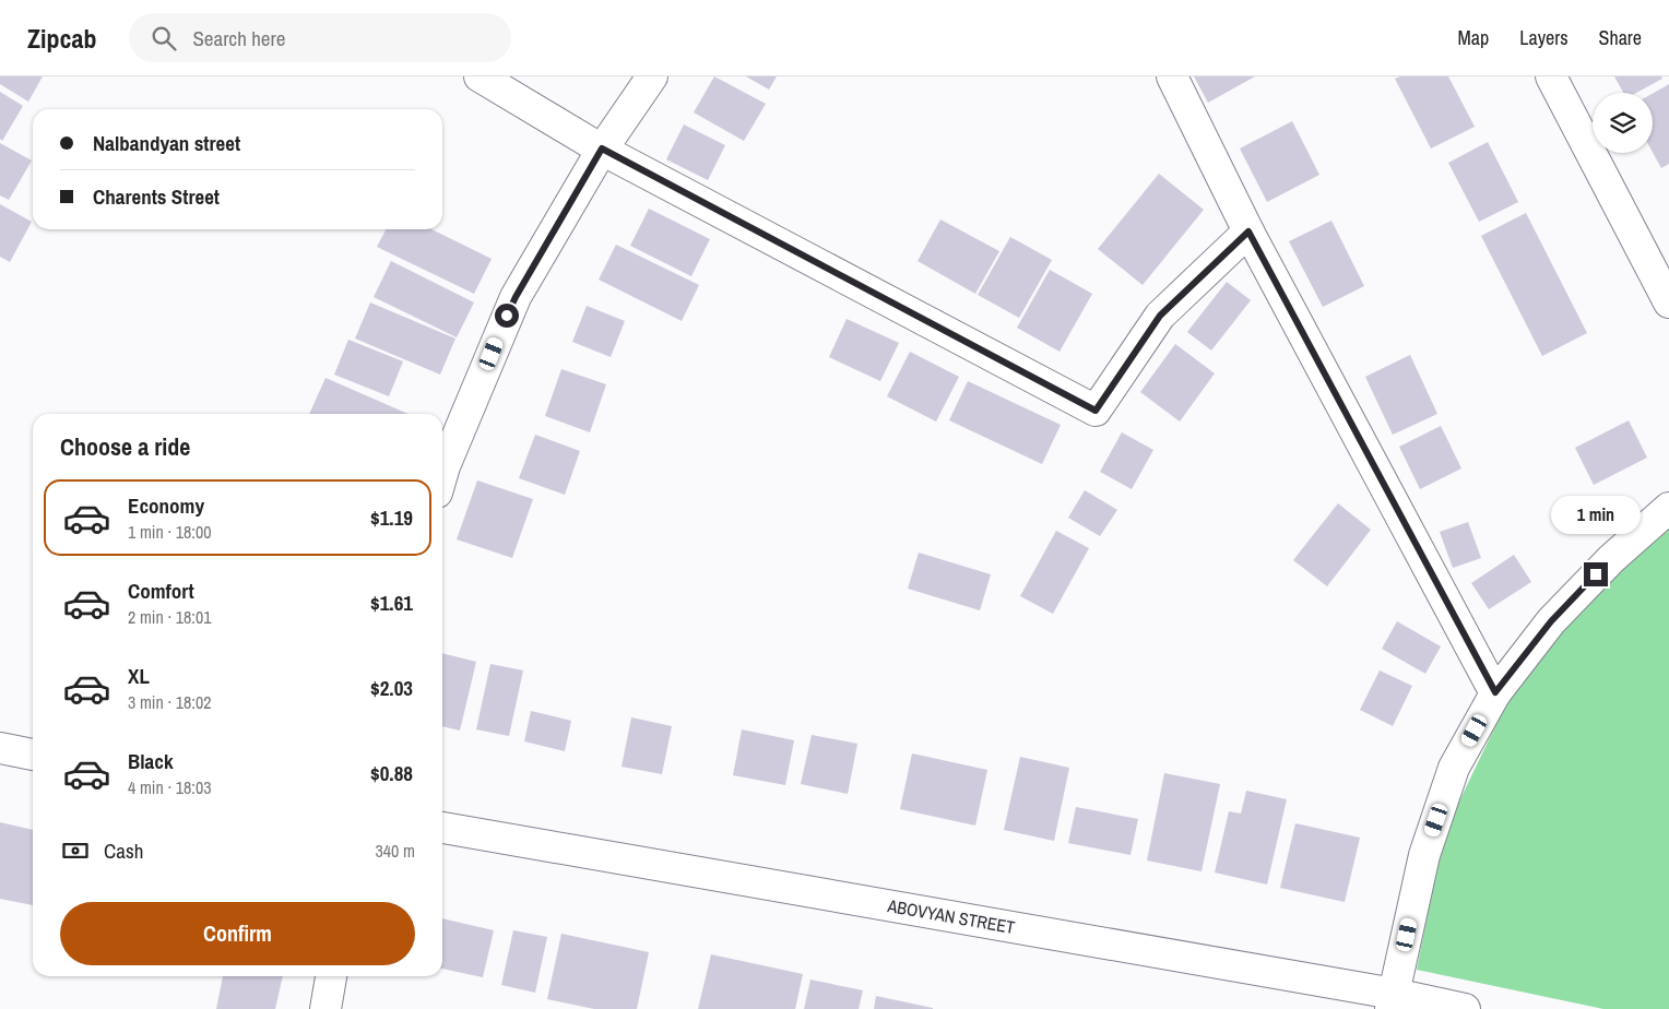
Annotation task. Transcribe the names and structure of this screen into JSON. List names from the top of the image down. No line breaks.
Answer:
{"streets":{"street":["ABOVYAN STREET"]},"page":{"header":"Zipcab","search":"Search here","nav":["Map","Layers","Share"],"banner":["Nalbandyan street","Charents Street"],"heading":"Choose a ride","list":[{"name":"Economy","note":"1 min · 18:00","value":"$1.19"},{"name":"Comfort","note":"2 min · 18:01","value":"$1.61"},{"name":"XL","note":"3 min · 18:02","value":"$2.03"},{"name":"Black","note":"4 min · 18:03","value":"$0.88"}],"bubble":"1 min","pay":["Cash","340 m"],"buttons":"Confirm"}}
